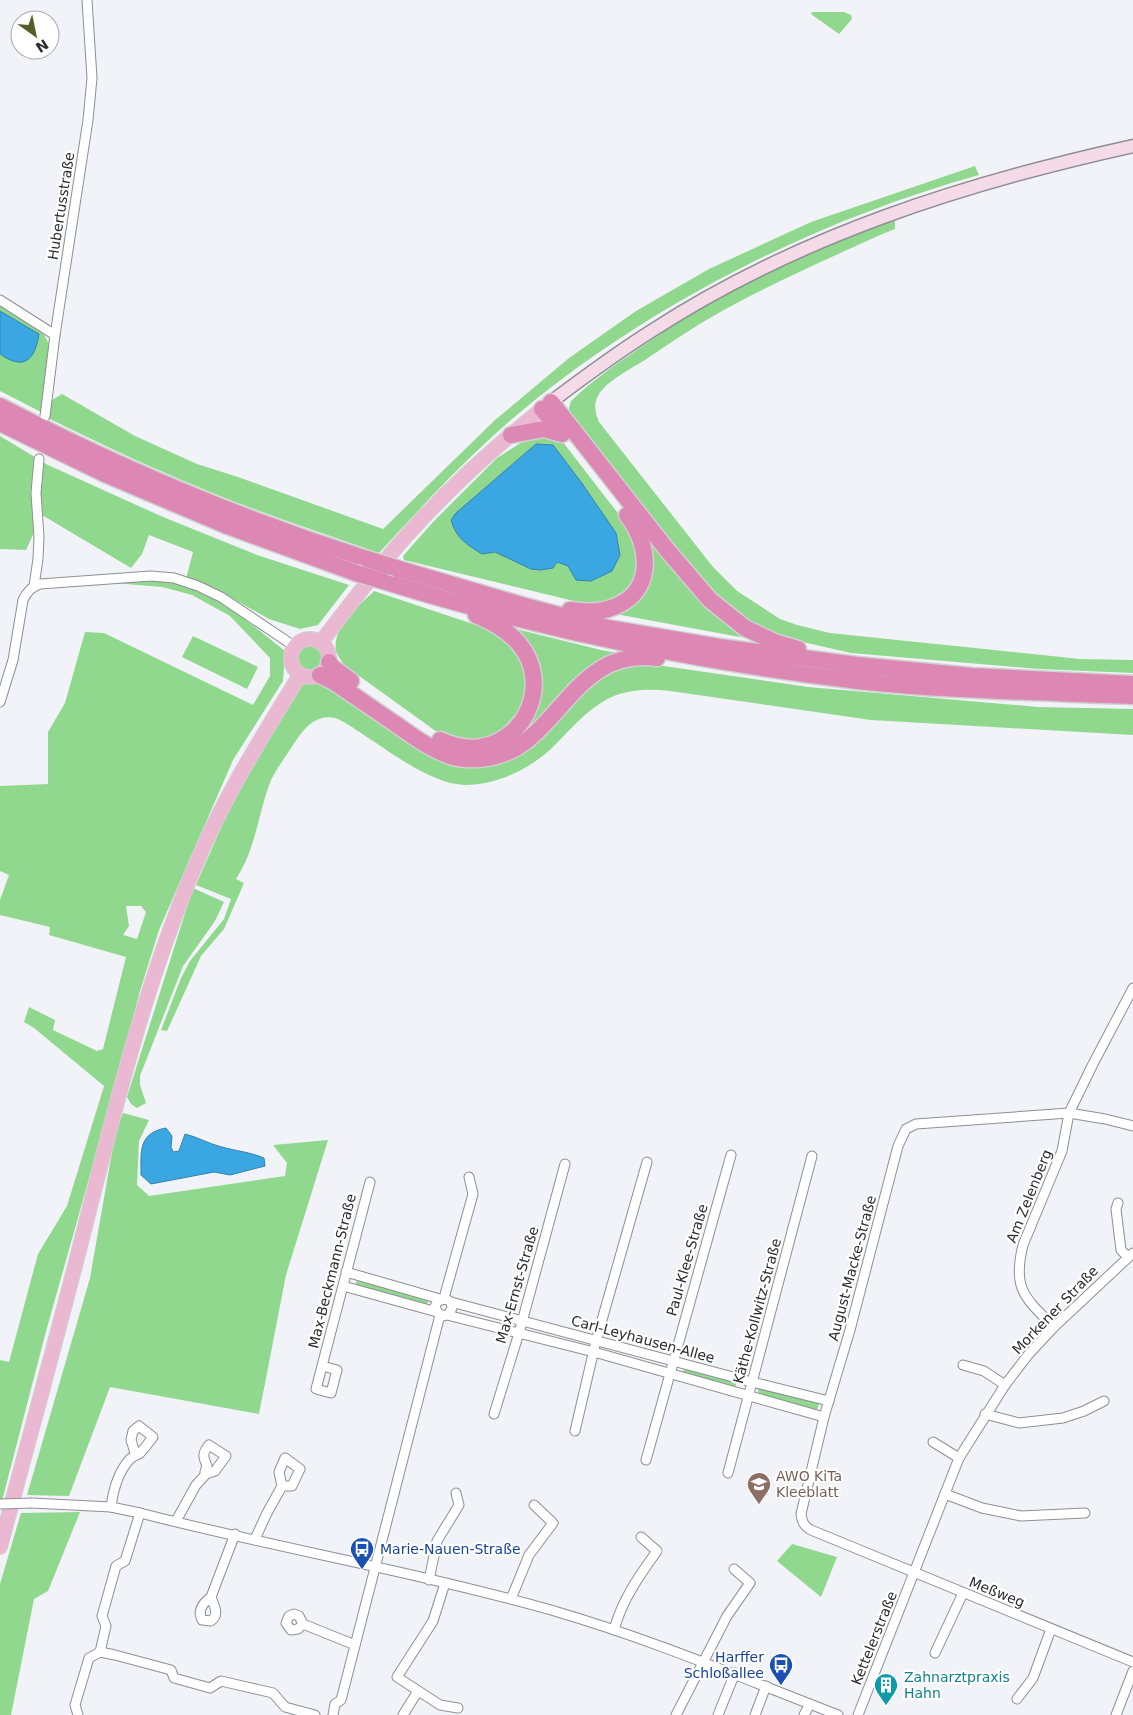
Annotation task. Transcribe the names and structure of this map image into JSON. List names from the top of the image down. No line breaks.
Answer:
{"streets":{"street":["Hubertusstraße","Am Zelenberg","Paul-Klee-Straße","August-Macke-Straße","Max-Beckmann-Straße","Max-Ernst-Straße","Morkener Straße","Käthe-Kollwitz-Straße","Carl-Leyhausen-Allee","Meßweg","Kettelerstraße"]},"crossings":[["Am Zelenberg","August-Macke-Straße"],["Am Zelenberg","Morkener Straße"],["Paul-Klee-Straße","Carl-Leyhausen-Allee"],["August-Macke-Straße","Carl-Leyhausen-Allee"],["August-Macke-Straße","Meßweg"],["Max-Beckmann-Straße","Carl-Leyhausen-Allee"],["Max-Ernst-Straße","Carl-Leyhausen-Allee"],["Morkener Straße","Meßweg"],["Morkener Straße","Kettelerstraße"],["Käthe-Kollwitz-Straße","Carl-Leyhausen-Allee"],["Meßweg","Kettelerstraße"]],"places":{"school or university":["AWO KiTa Kleeblatt"],"bus stop":["Marie-Nauen-Straße","Harffer Schloßallee"],"building":["Zahnarztpraxis Hahn"]},"north":"bottom right"}
